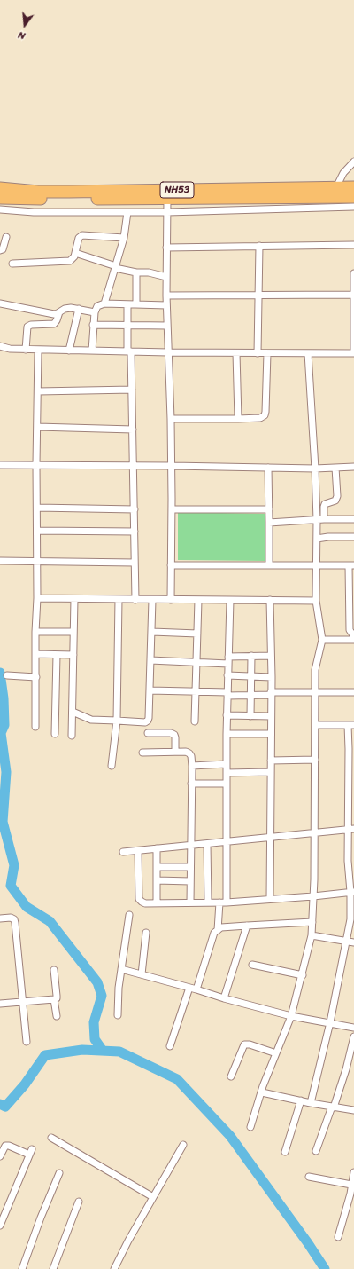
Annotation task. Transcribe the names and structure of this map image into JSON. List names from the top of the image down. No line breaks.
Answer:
{"streets":{"highway":["NH53"]},"north":"bottom"}
